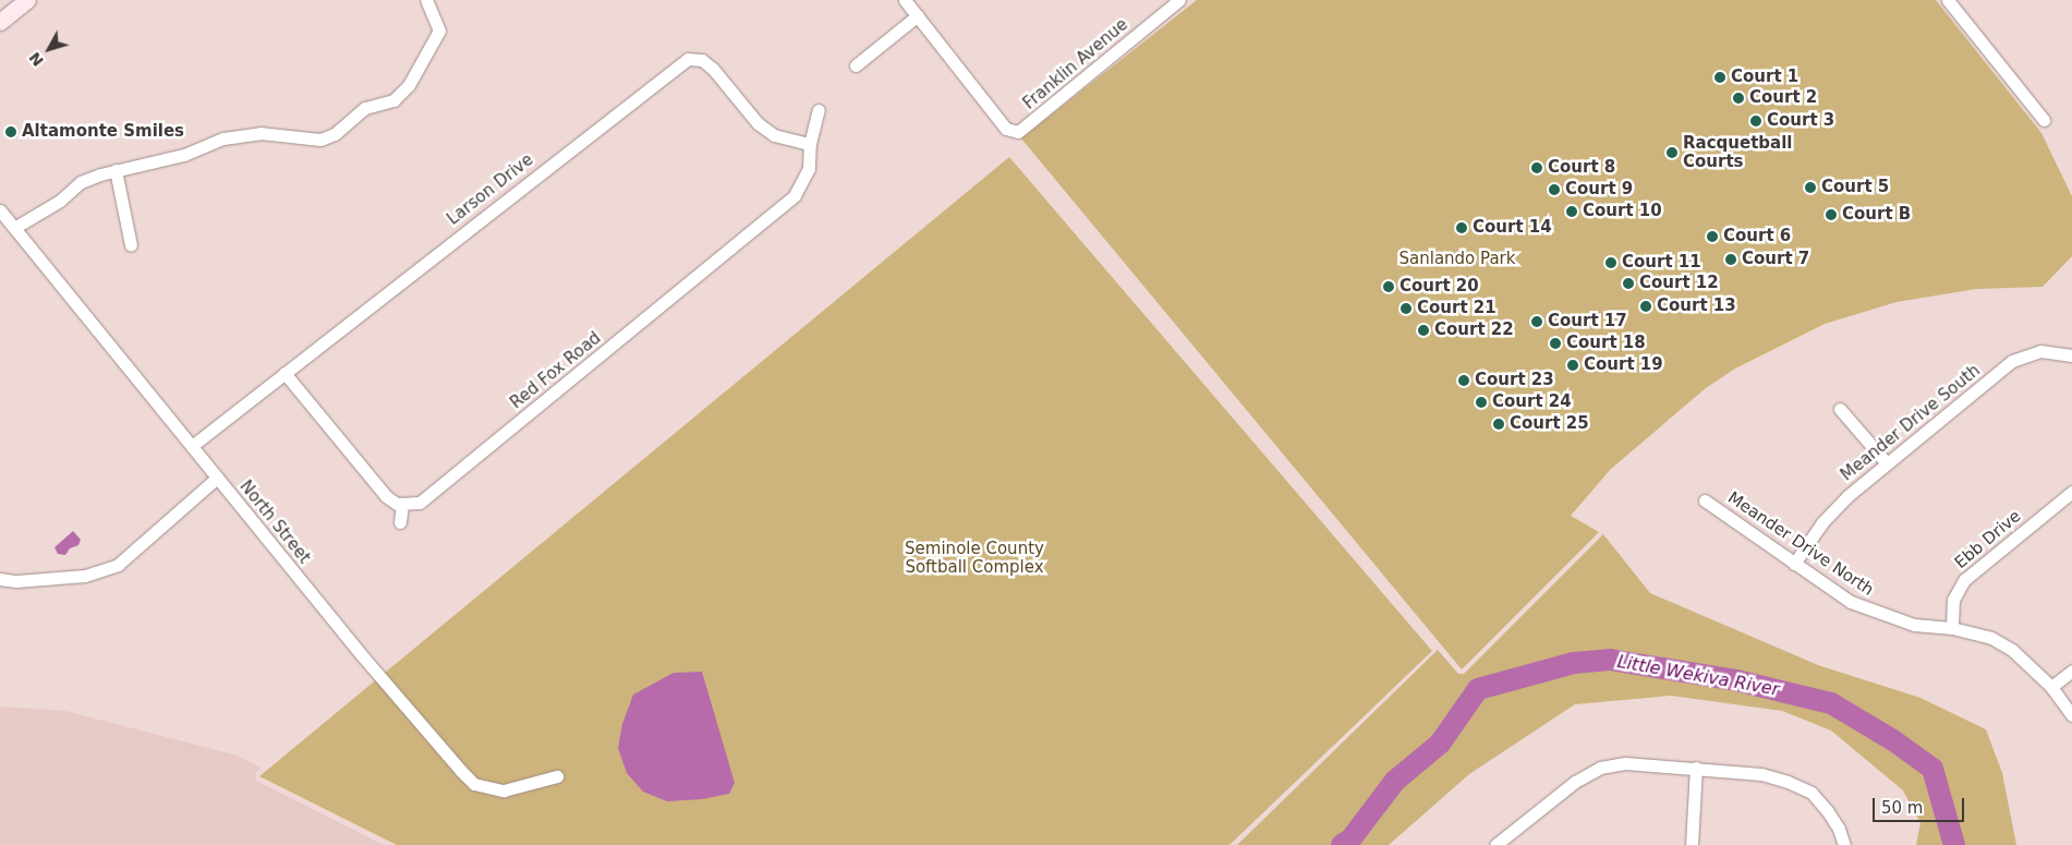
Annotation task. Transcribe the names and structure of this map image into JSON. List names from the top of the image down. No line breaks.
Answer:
{"streets":{"street":["Franklin Avenue","Larson Drive","Red Fox Road","Meander Drive South","North Street","Ebb Drive","Meander Drive North"]},"crossings":[["Larson Drive","Red Fox Road"],["Larson Drive","North Street"],["Meander Drive South","Meander Drive North"],["Ebb Drive","Meander Drive North"]],"water":["Little Wekiva River"],"parks":["Sanlando Park","Seminole County Softball Complex"],"places":["Court 1","Court 2","Court 3","Altamonte Smiles","Racquetball Courts","Court 8","Court 5","Court 9","Court 10","Court B","Court 14","Court 6","Court 7","Court 11","Court 12","Court 20","Court 13","Court 21","Court 17","Court 22","Court 18","Court 19","Court 23","Court 24","Court 25"],"scale_bar":"50 m","north":"bottom left"}
